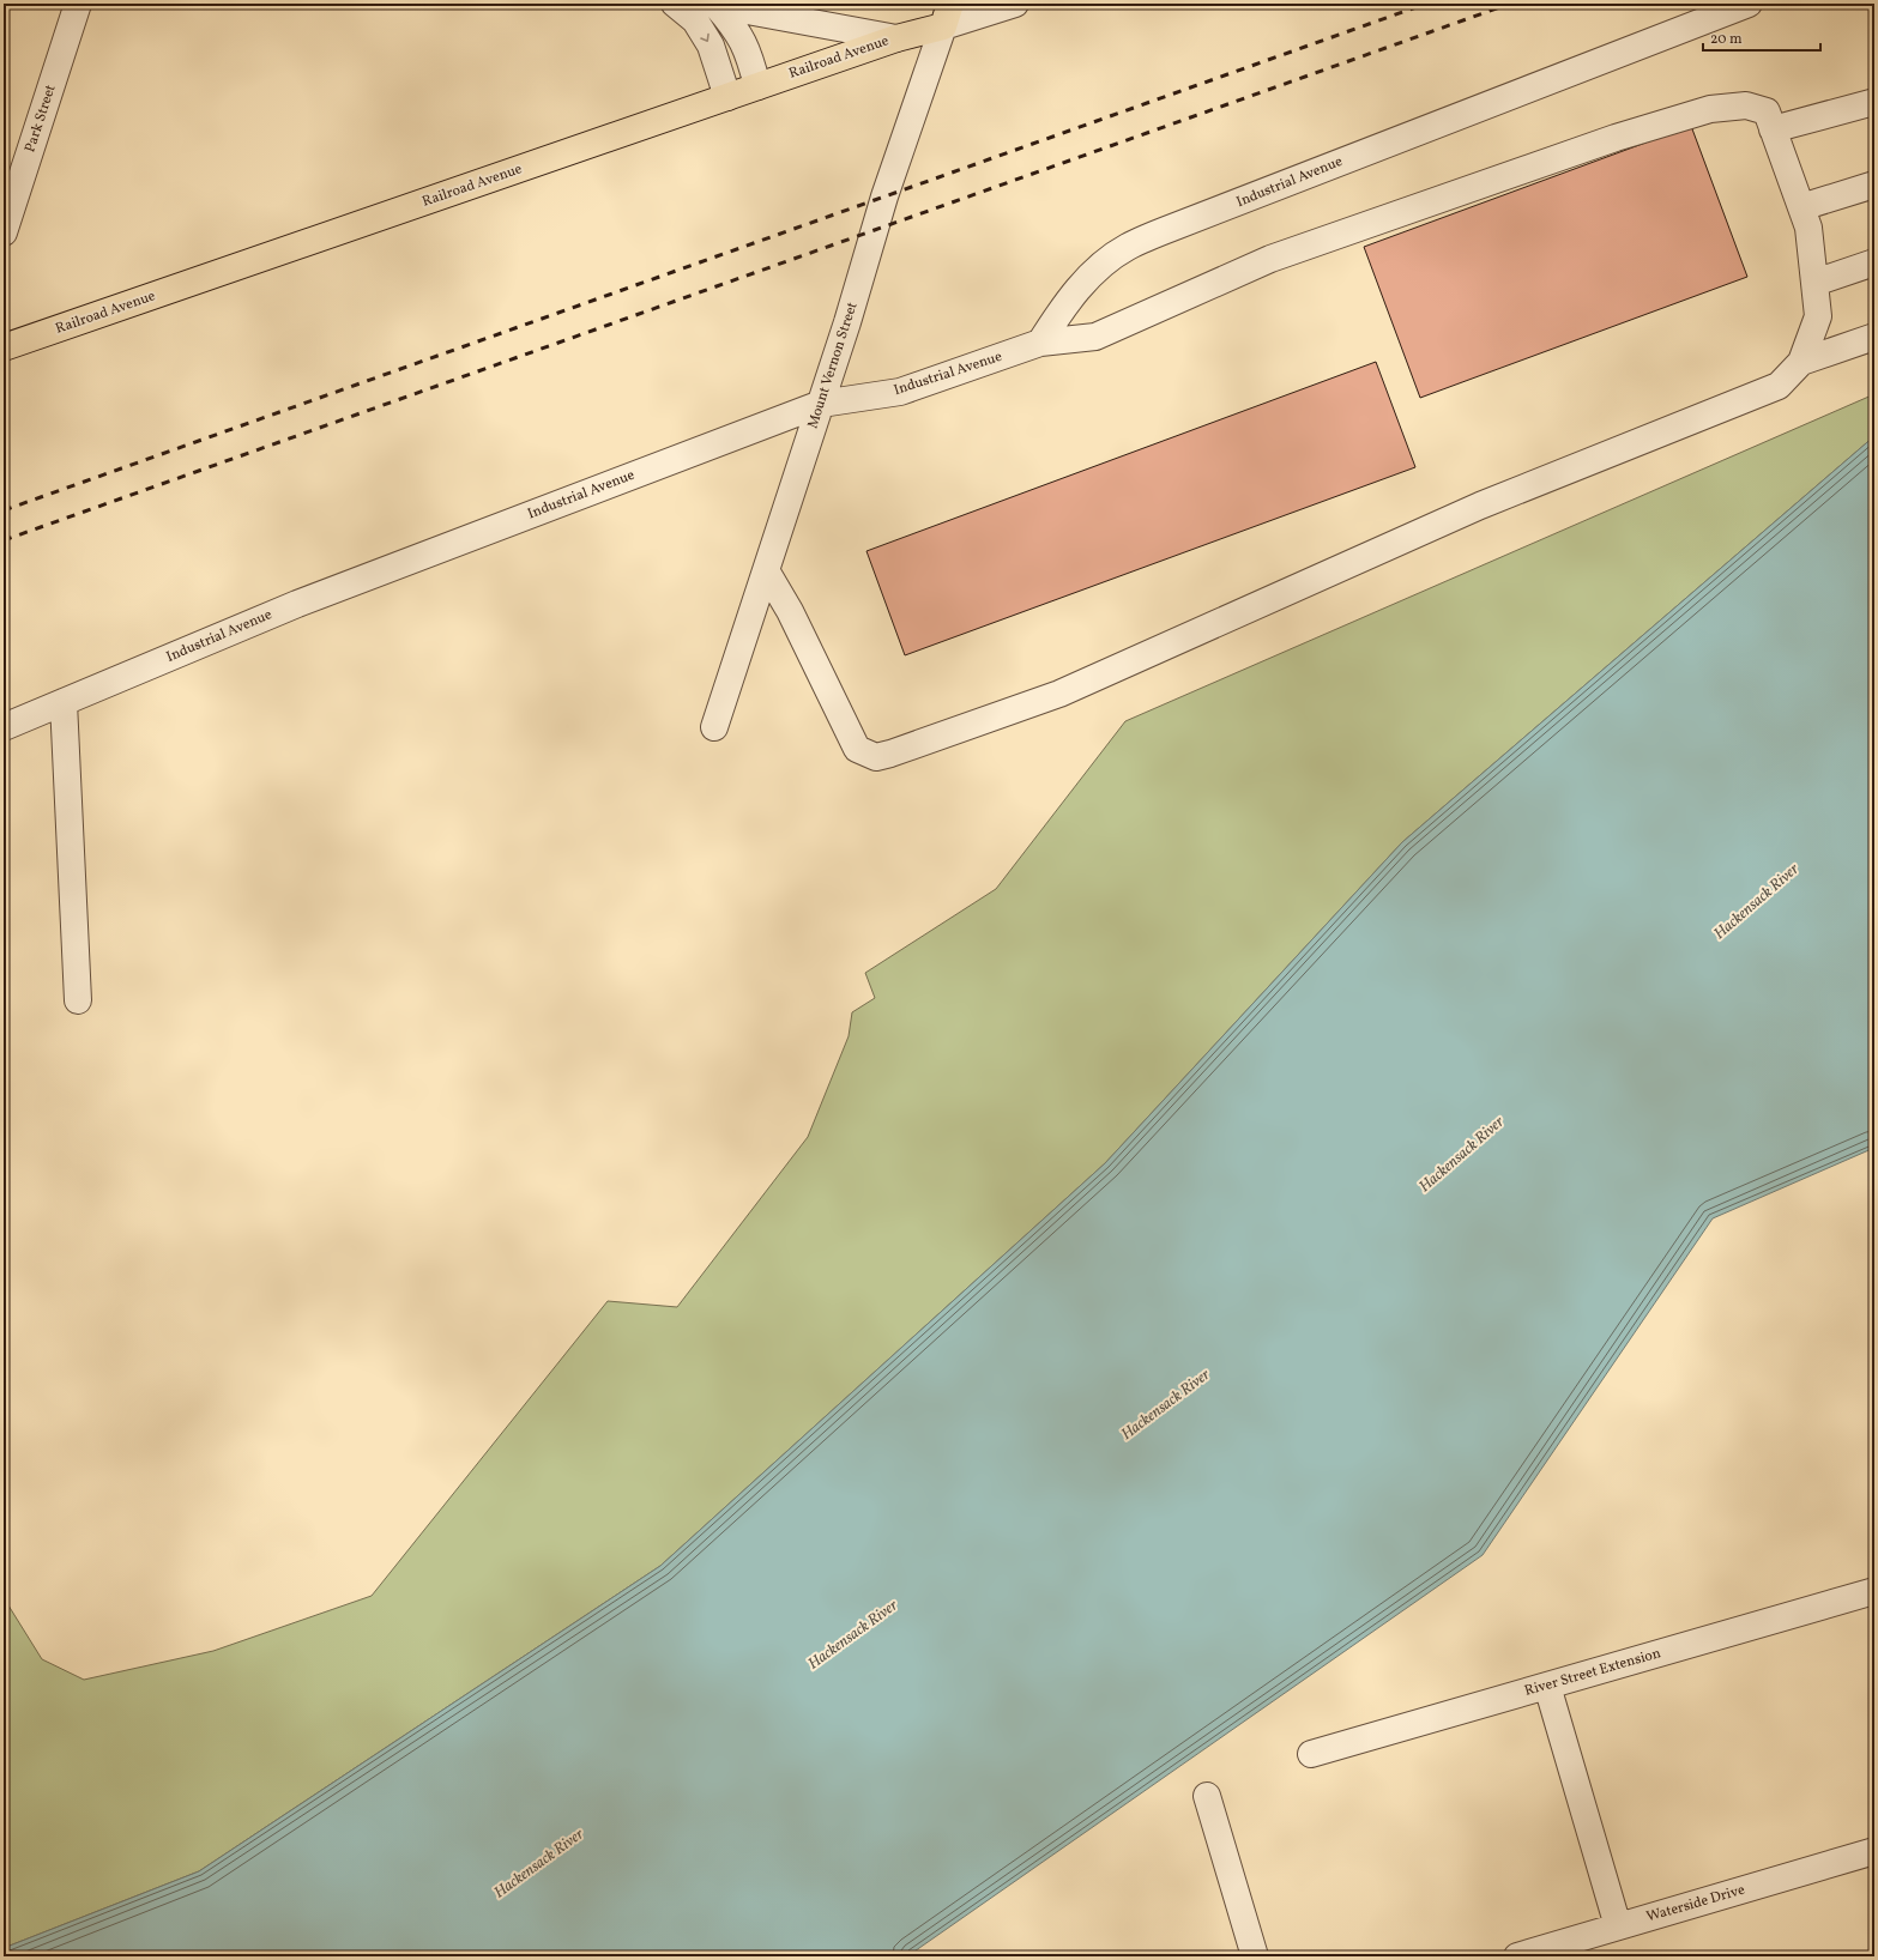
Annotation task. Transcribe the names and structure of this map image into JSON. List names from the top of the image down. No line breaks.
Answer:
{"streets":{"main road":["Railroad Avenue"],"street":["Park Street","Industrial Avenue","Mount Vernon Street","River Street Extension","Waterside Drive"]},"crossings":[["Railroad Avenue","Mount Vernon Street"],["Industrial Avenue","Mount Vernon Street"]],"water":["Hackensack River"],"scale_bar":"20 m"}
